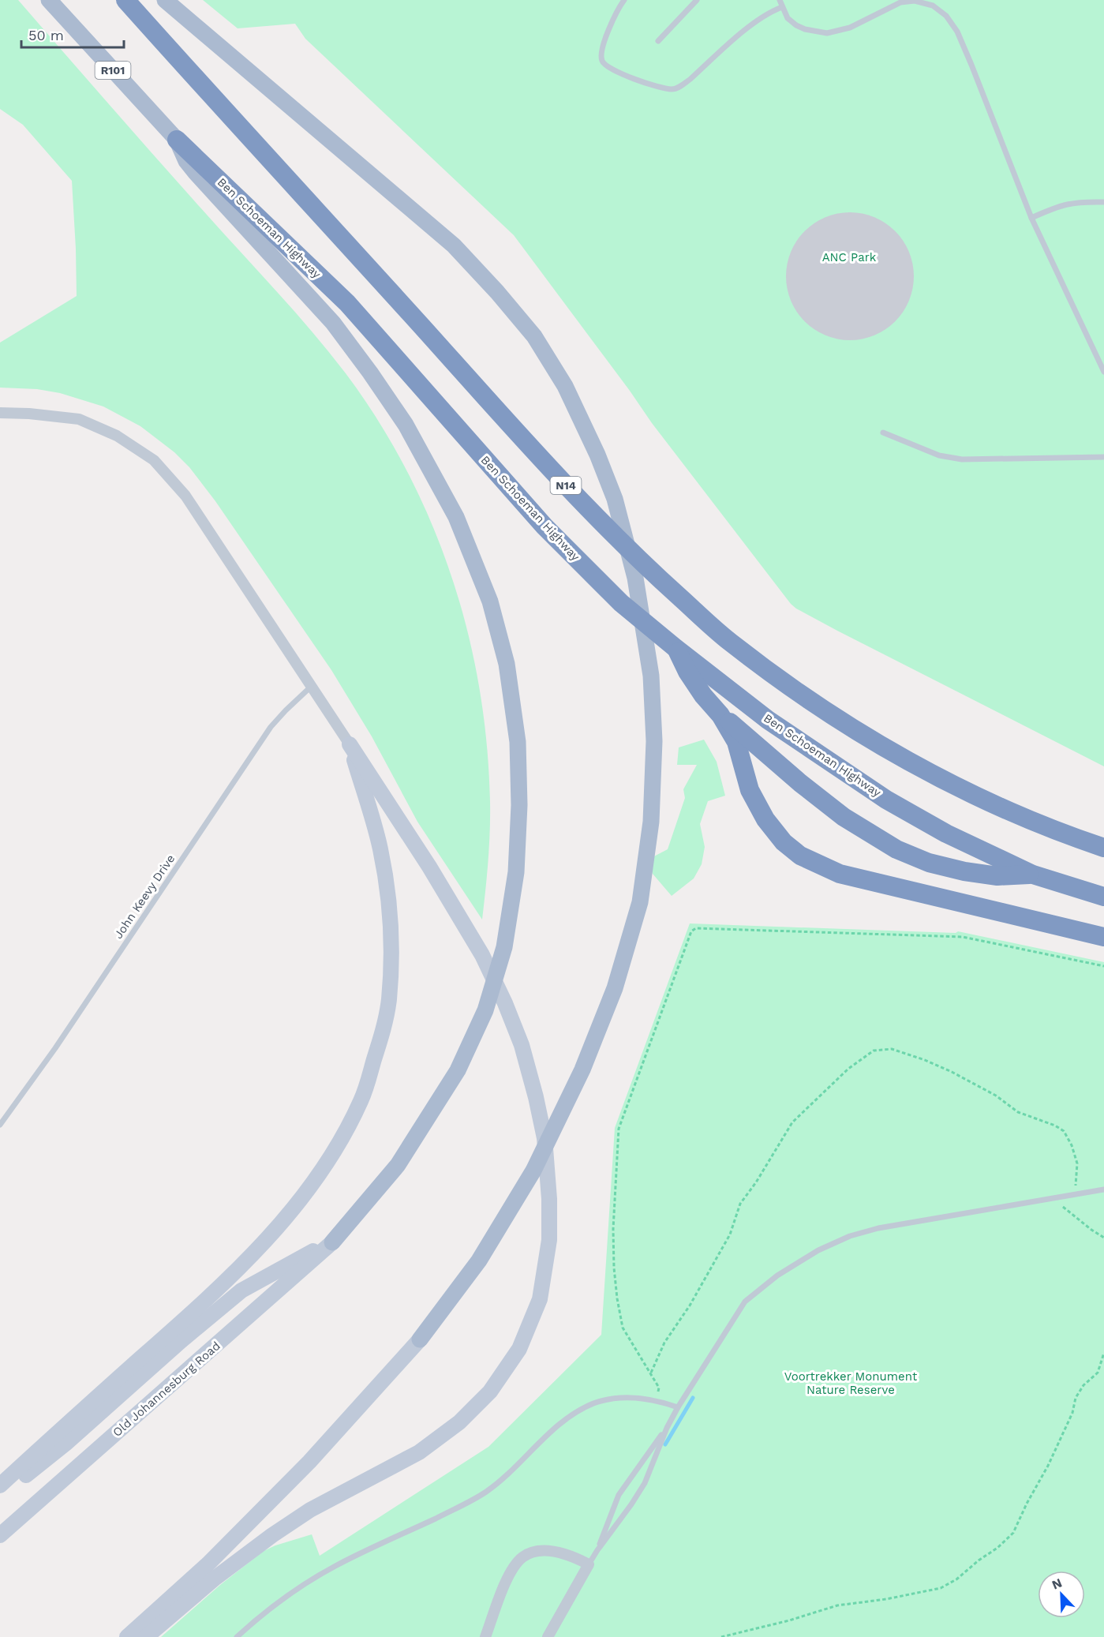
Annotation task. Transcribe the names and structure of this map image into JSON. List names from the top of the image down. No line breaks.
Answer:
{"streets":{"highway":["Ben Schoeman Highway","N14"],"main road":["R101","Old Johannesburg Road"],"lane":["John Keevy Drive"]},"parks":["ANC Park","Voortrekker Monument Nature Reserve"],"scale_bar":"50 m","north":"top left"}
